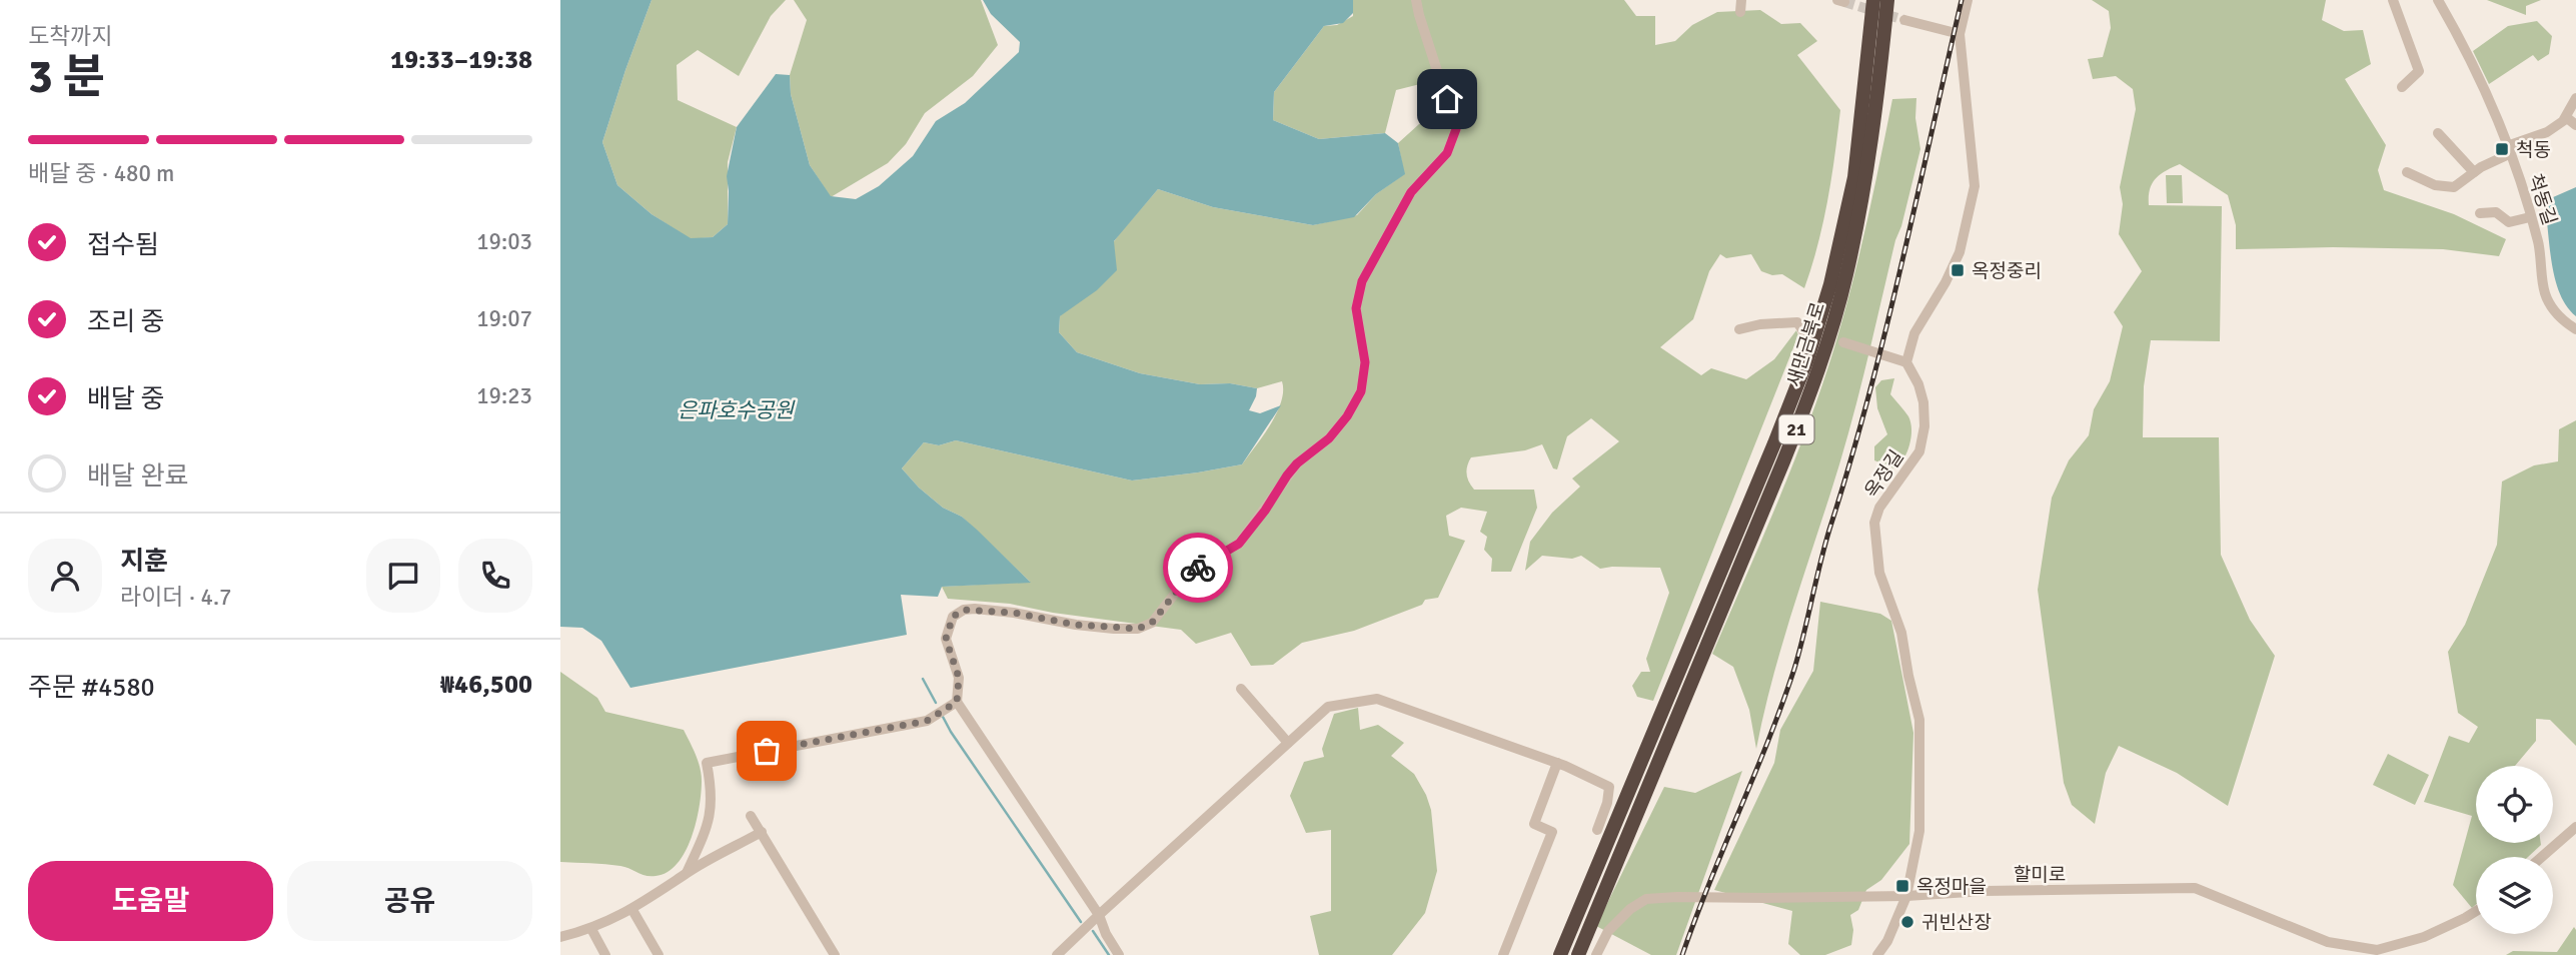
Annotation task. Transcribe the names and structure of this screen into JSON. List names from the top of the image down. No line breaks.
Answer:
{"streets":{"highway":["새만금북로","21"],"street":["척동길","옥정길","할미로"]},"crossings":[["새만금북로","21"],["옥정길","할미로"]],"water":["은파호수공원"],"places":{"transit":["척동","옥정중리","옥정마을"],"other":["귀빈산장"]},"page":{"heading":["3 분","도착까지","19:33–19:38"],"panel":["지훈","라이더 · 4.7","주문 #4580","₩46,500"],"bar":"배달 중 · 480 m","list":[["접수됨","19:03"],["조리 중","19:07"],["배달 중","19:23"],"배달 완료"],"buttons":["도움말","공유"]}}
